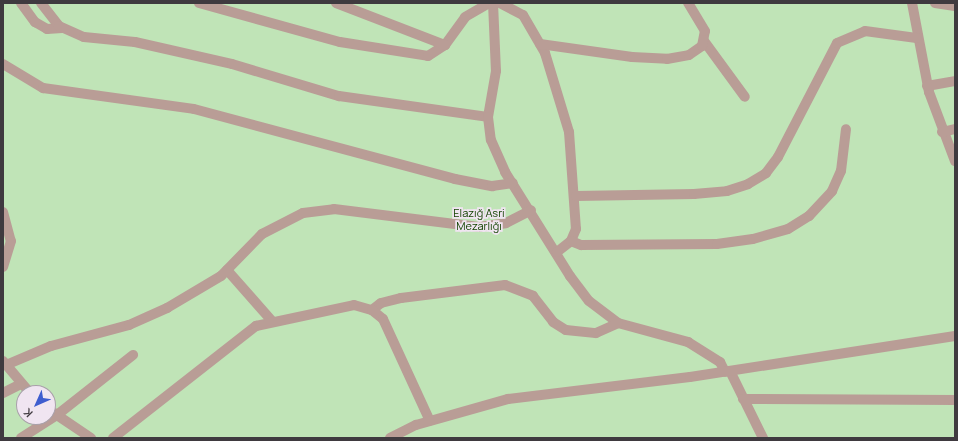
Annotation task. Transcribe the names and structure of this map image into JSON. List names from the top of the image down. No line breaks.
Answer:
{"parks":["Elazığ Asri Mezarlığı"],"north":"bottom left"}
